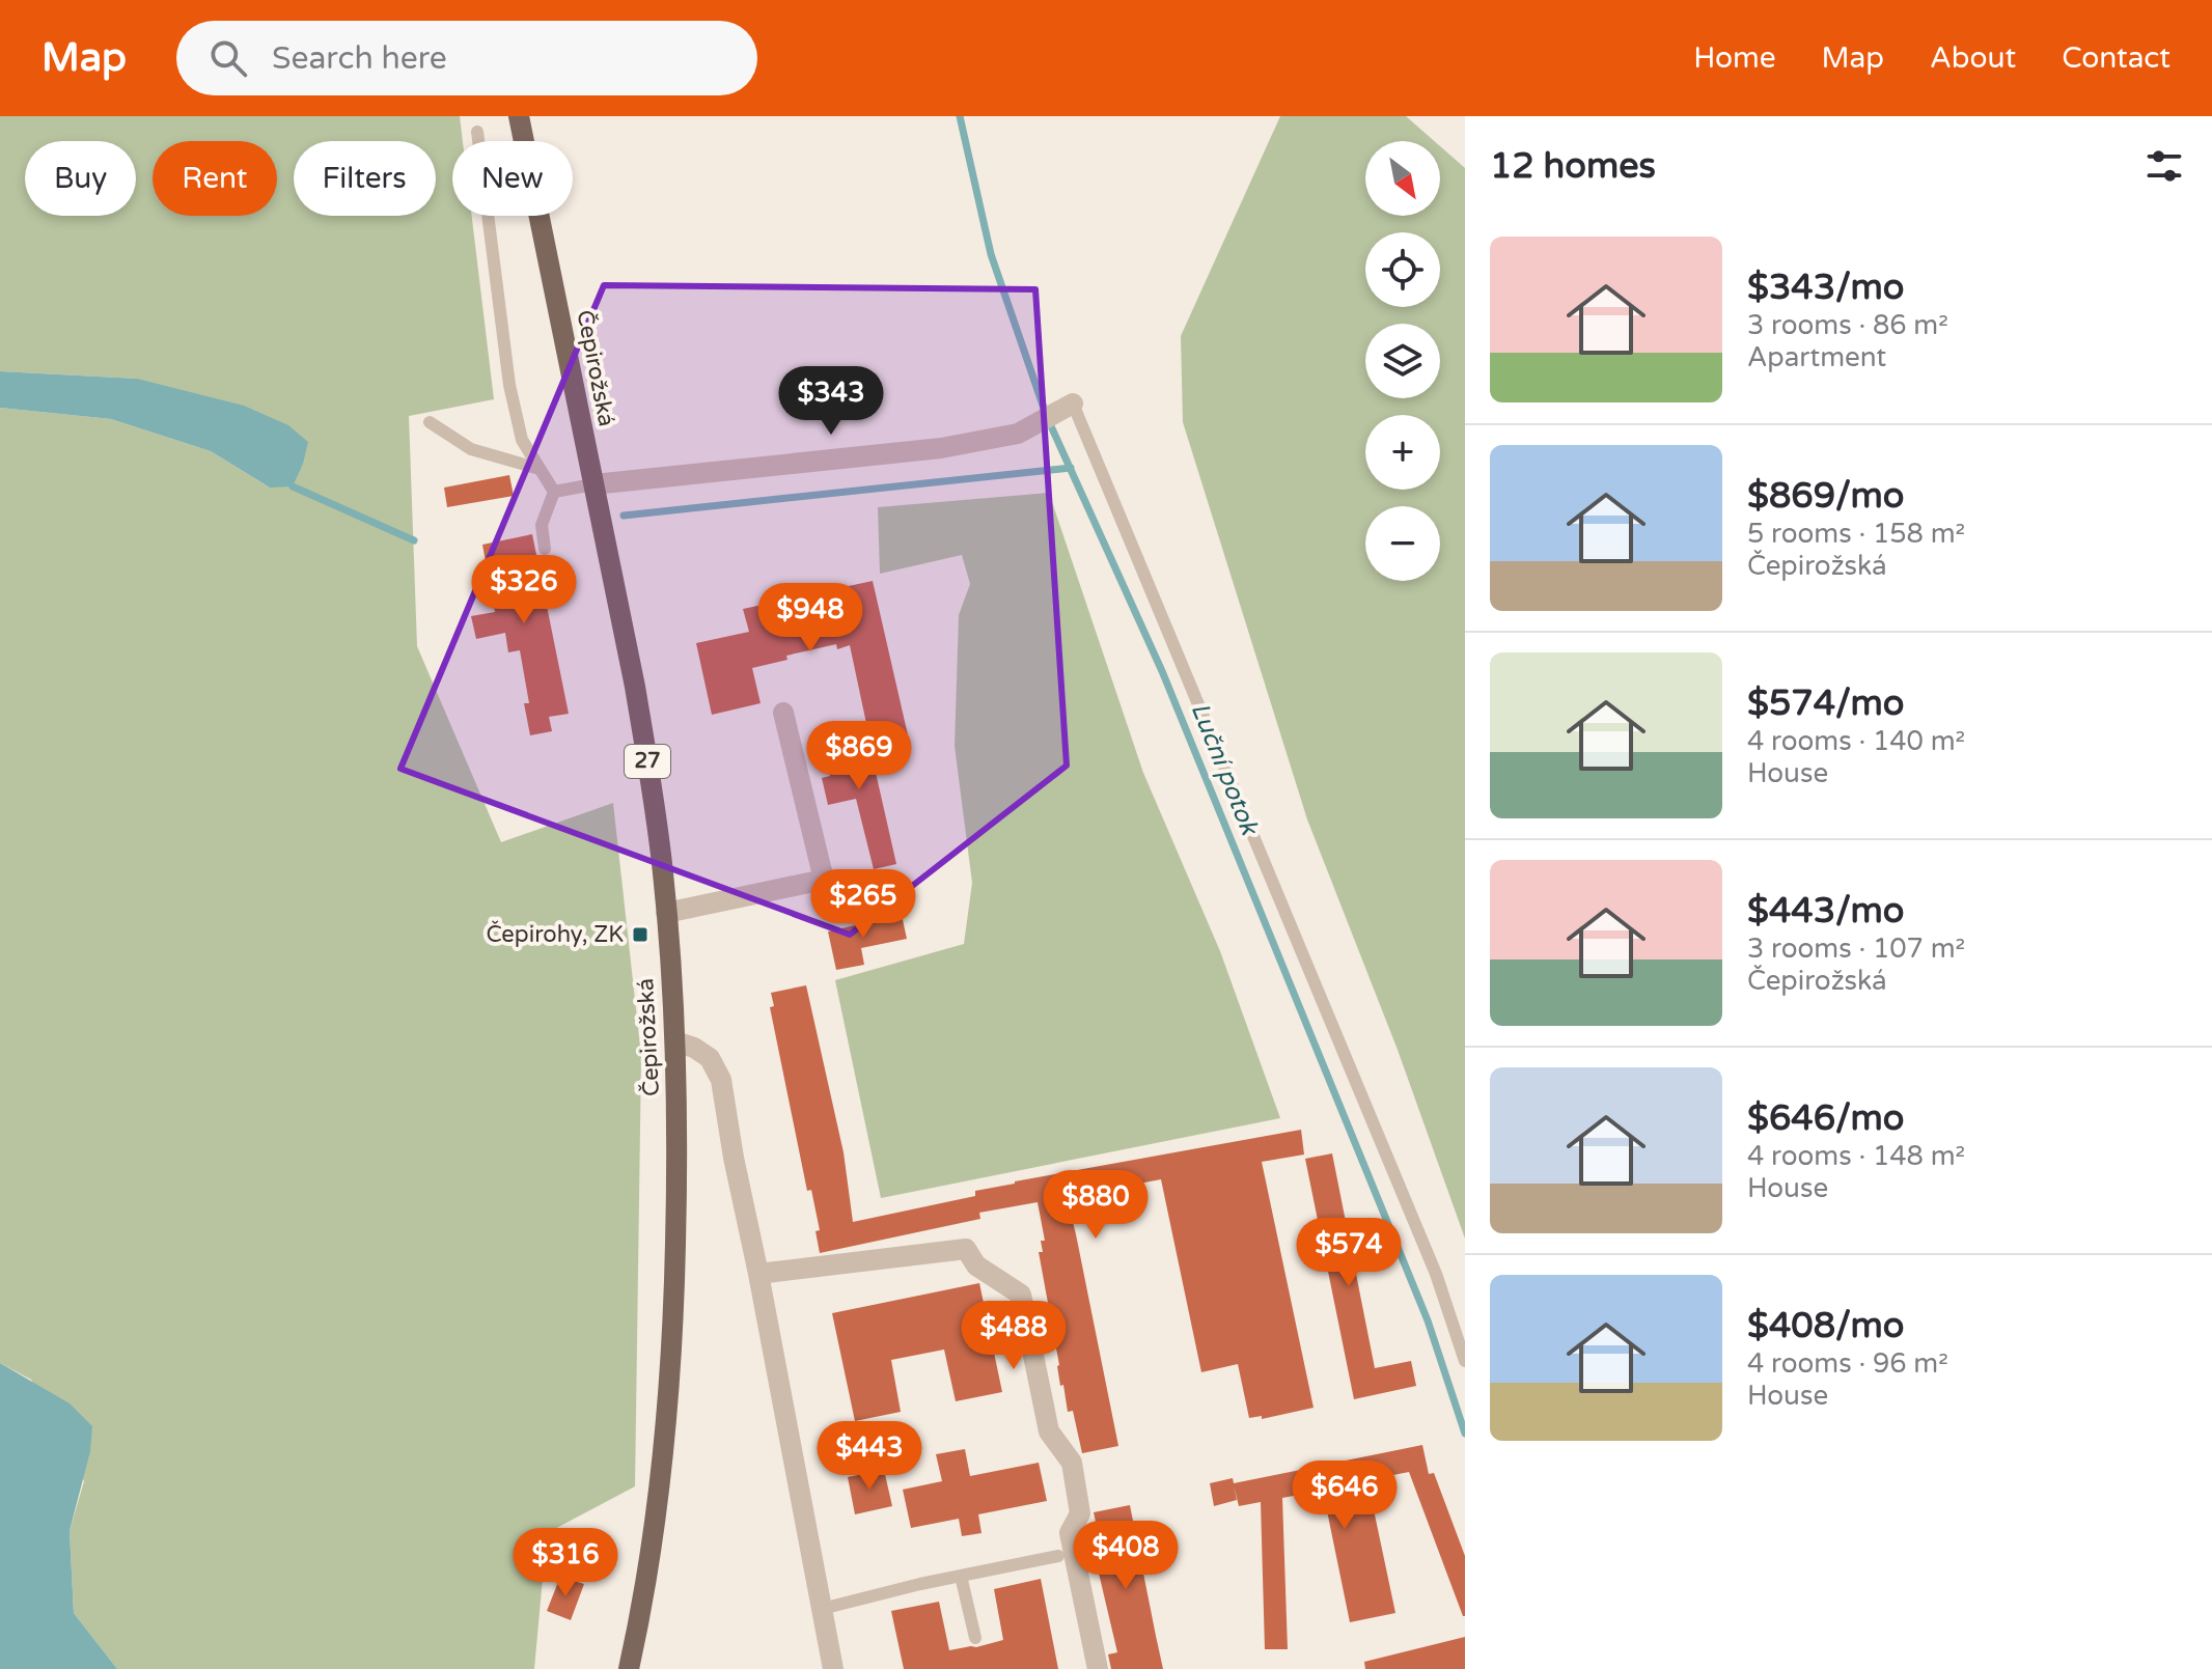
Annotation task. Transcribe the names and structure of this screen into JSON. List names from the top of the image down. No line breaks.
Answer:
{"streets":{"main road":["Čepirožská","27"]},"water":["Luční potok"],"places":{"transit":["Čepirohy, ZK"]},"north":"bottom right","page":{"header":"Map","search":"Search here","nav":["Home","Map","About","Contact"],"heading":"12 homes","map_buttons":["+","−"],"chip":["Buy","Rent","Filters","New"],"list":[{"name":"$343/mo","note":"3 rooms · 86 m² · Apartment"},{"name":"$869/mo","note":"5 rooms · 158 m² · Čepirožská"},{"name":"$574/mo","note":"4 rooms · 140 m² · House"},{"name":"$443/mo","note":"3 rooms · 107 m² · Čepirožská"},{"name":"$646/mo","note":"4 rooms · 148 m² · House"},{"name":"$408/mo","note":"4 rooms · 96 m² · House"}],"price":["$343","$326","$948","$869","$265","$880","$574","$488","$443","$646","$408","$316"]}}
